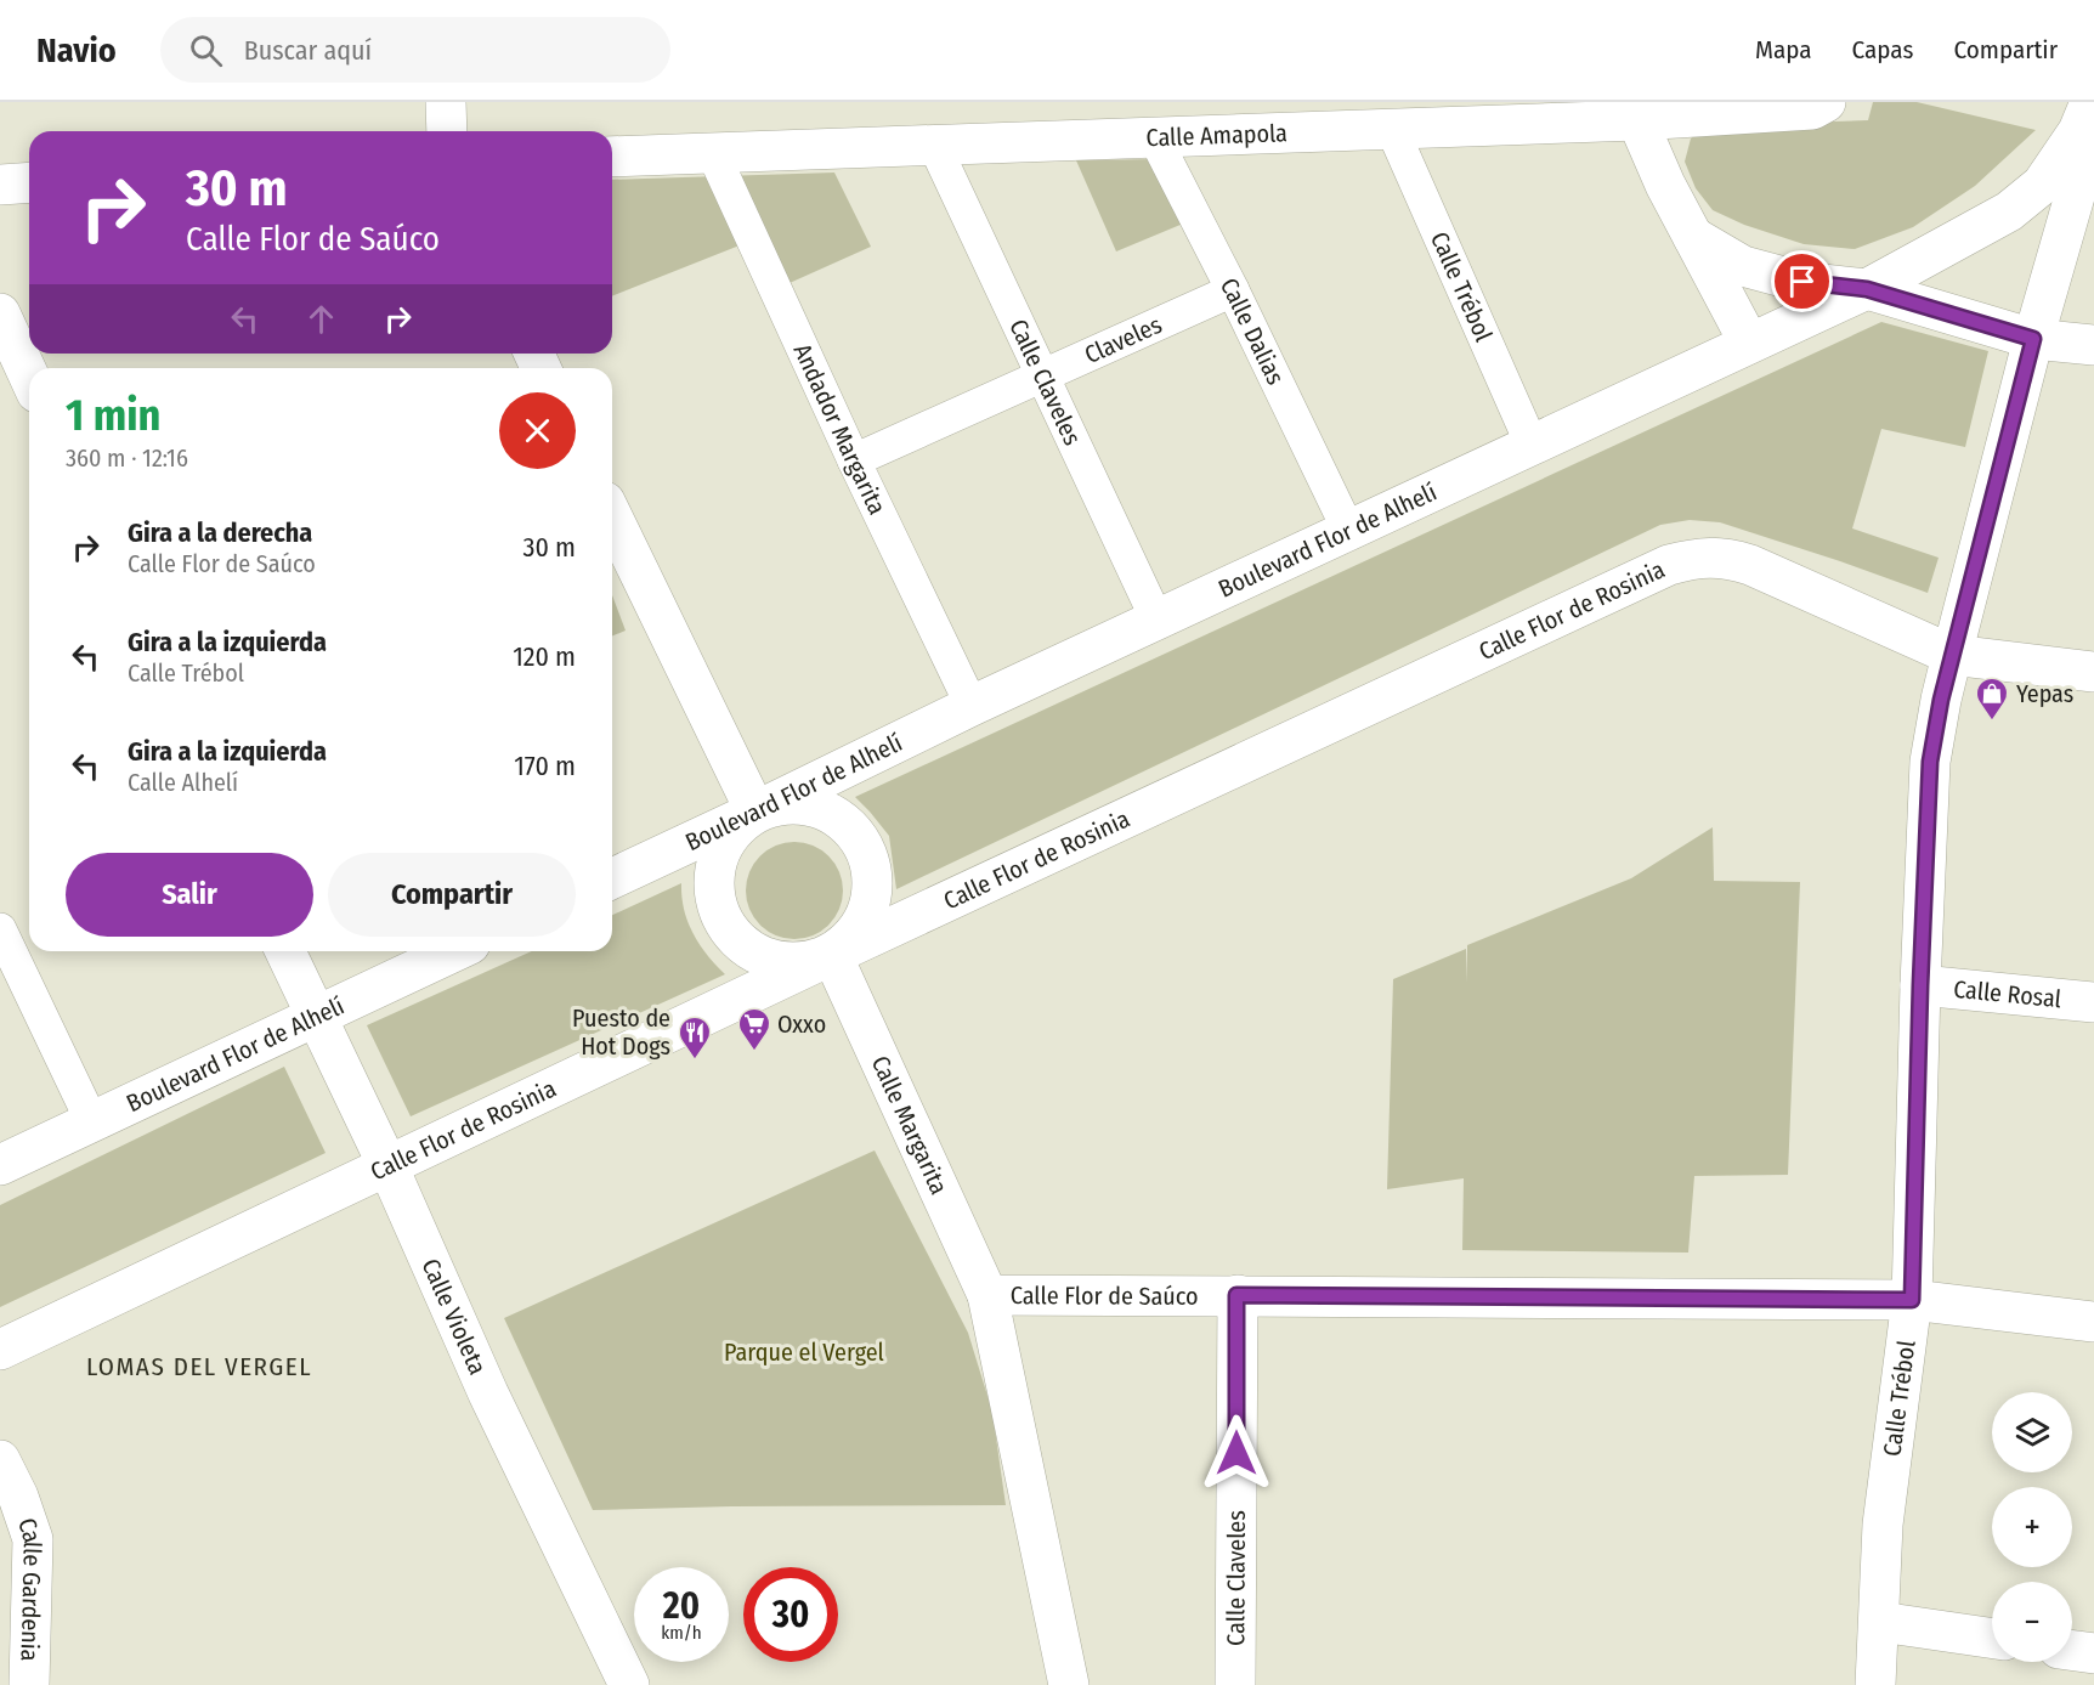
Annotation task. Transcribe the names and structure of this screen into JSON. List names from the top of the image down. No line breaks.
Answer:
{"streets":{"street":["Calle Amapola","Calle Trébol","Calle Dalias","Claveles","Calle Claveles","Andador Margarita","Boulevard Flor de Alhelí","Calle Flor de Rosinia","Calle Rosal","Calle Margarita","Calle Flor de Saúco","Calle Violeta","Calle Gardenia"]},"crossings":[["Calle Amapola","Calle Trébol"],["Calle Amapola","Calle Dalias"],["Calle Amapola","Calle Claveles"],["Calle Amapola","Andador Margarita"],["Calle Trébol","Boulevard Flor de Alhelí"],["Calle Trébol","Calle Flor de Rosinia"],["Calle Trébol","Calle Rosal"],["Calle Trébol","Calle Flor de Saúco"],["Calle Dalias","Claveles"],["Calle Dalias","Boulevard Flor de Alhelí"],["Claveles","Calle Claveles"],["Claveles","Andador Margarita"],["Calle Claveles","Boulevard Flor de Alhelí"],["Calle Claveles","Calle Flor de Saúco"],["Andador Margarita","Boulevard Flor de Alhelí"],["Boulevard Flor de Alhelí","Calle Flor de Rosinia"],["Boulevard Flor de Alhelí","Calle Margarita"],["Boulevard Flor de Alhelí","Calle Violeta"],["Calle Flor de Rosinia","Calle Margarita"],["Calle Flor de Rosinia","Calle Violeta"],["Calle Margarita","Calle Flor de Saúco"]],"districts":["LOMAS DEL VERGEL"],"parks":["Parque el Vergel"],"places":{"shop":["Yepas"],"supermarket":["Oxxo"],"restaurant":["Puesto de Hot Dogs"]},"page":{"header":"Navio","search":"Buscar aquí","nav":["Mapa","Capas","Compartir"],"turn":["30 m","Calle Flor de Saúco"],"heading":["1 min","360 m · 12:16"],"list":[{"name":"Gira a la derecha","note":"Calle Flor de Saúco","value":"30 m"},{"name":"Gira a la izquierda","note":"Calle Trébol","value":"120 m"},{"name":"Gira a la izquierda","note":"Calle Alhelí","value":"170 m"}],"buttons":["Salir","Compartir"],"map_buttons":["+","−"],"speed":"20 km/h","limit":"30"}}
